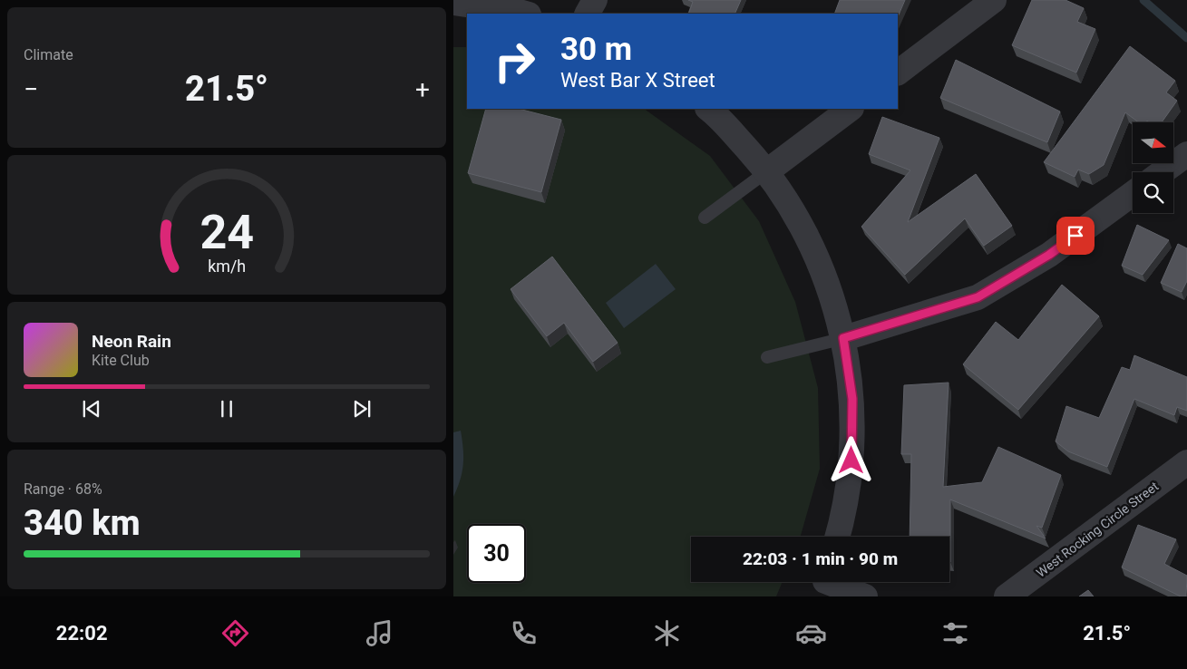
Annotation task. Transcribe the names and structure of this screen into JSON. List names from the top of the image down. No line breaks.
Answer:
{"streets":{"street":["West Rocking Circle Street"]},"north":"right","page":{"tile":["Climate",["Range · 68%","340 km"]],"turn":["30 m","West Bar X Street"],"heat":["−","21.5°","+"],"song":["Neon Rain","Kite Club"],"limit":"30","trip":"22:03 · 1 min · 90 m","tabs":["22:02","21.5°"],"gauge":["24","km/h"]}}
